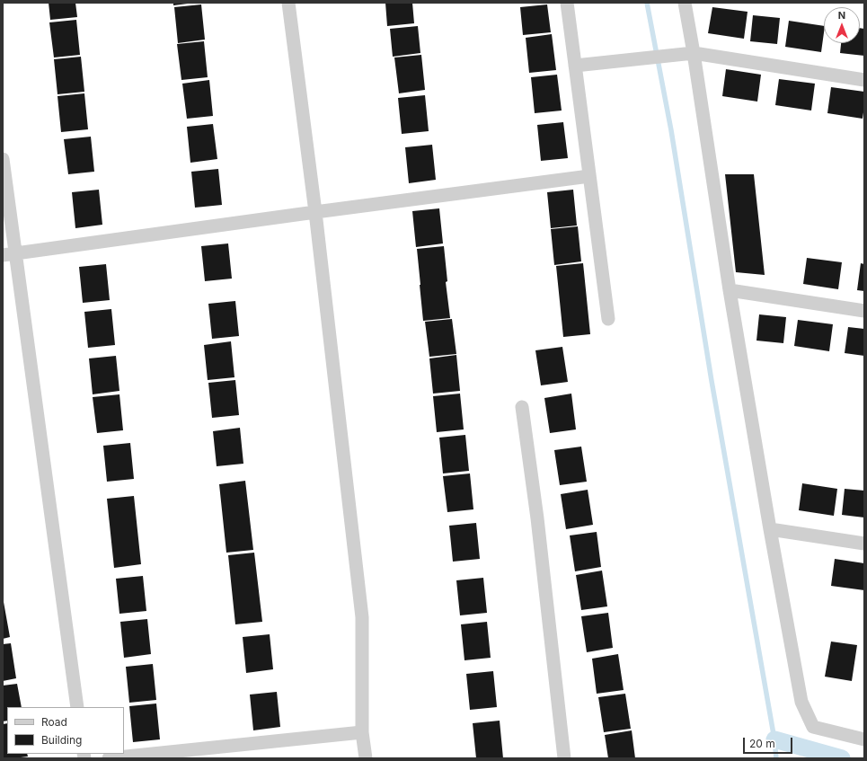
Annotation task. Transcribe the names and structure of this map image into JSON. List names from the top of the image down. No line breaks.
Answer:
{"legend":["Road","Building"],"scale_bar":"20 m","north":"top"}
